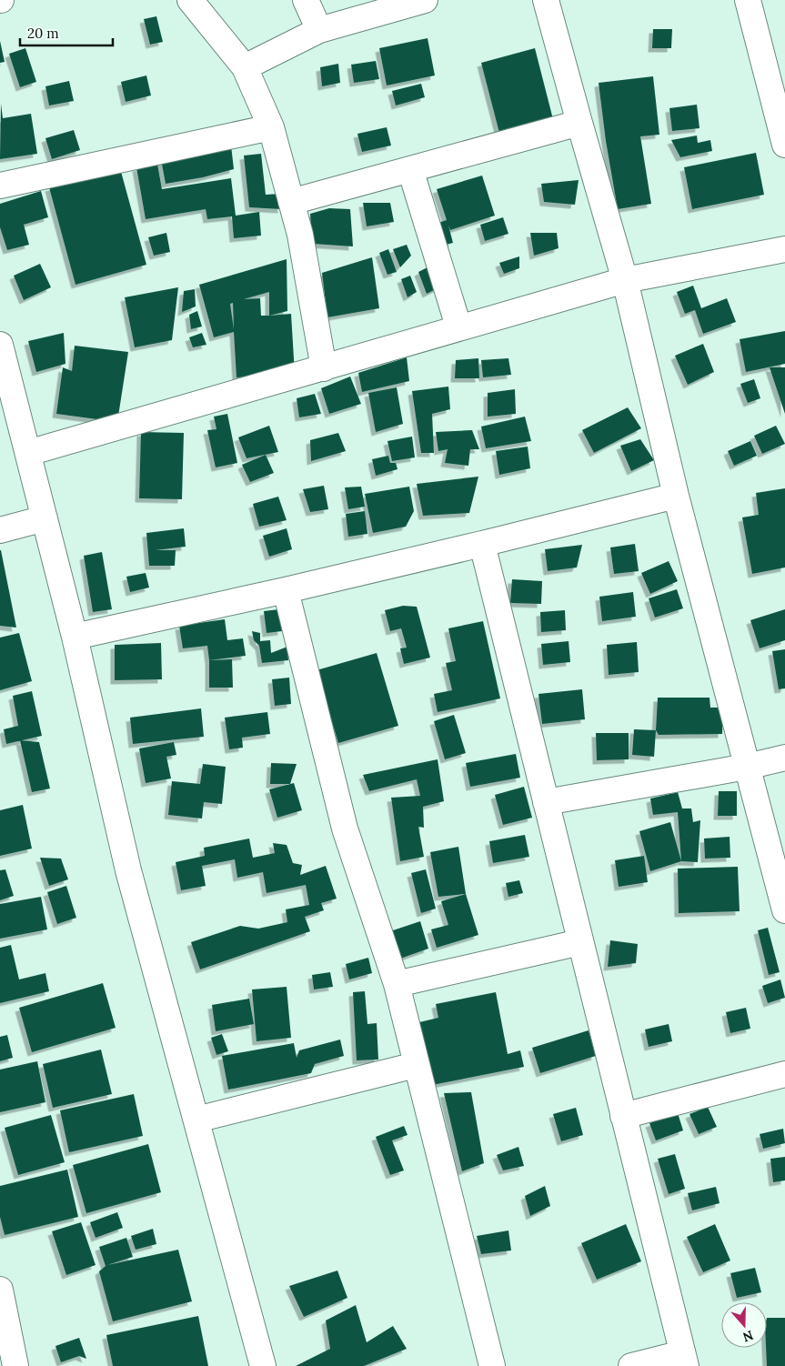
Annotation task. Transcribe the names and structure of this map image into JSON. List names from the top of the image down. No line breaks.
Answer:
{"scale_bar":"20 m","north":"bottom"}
